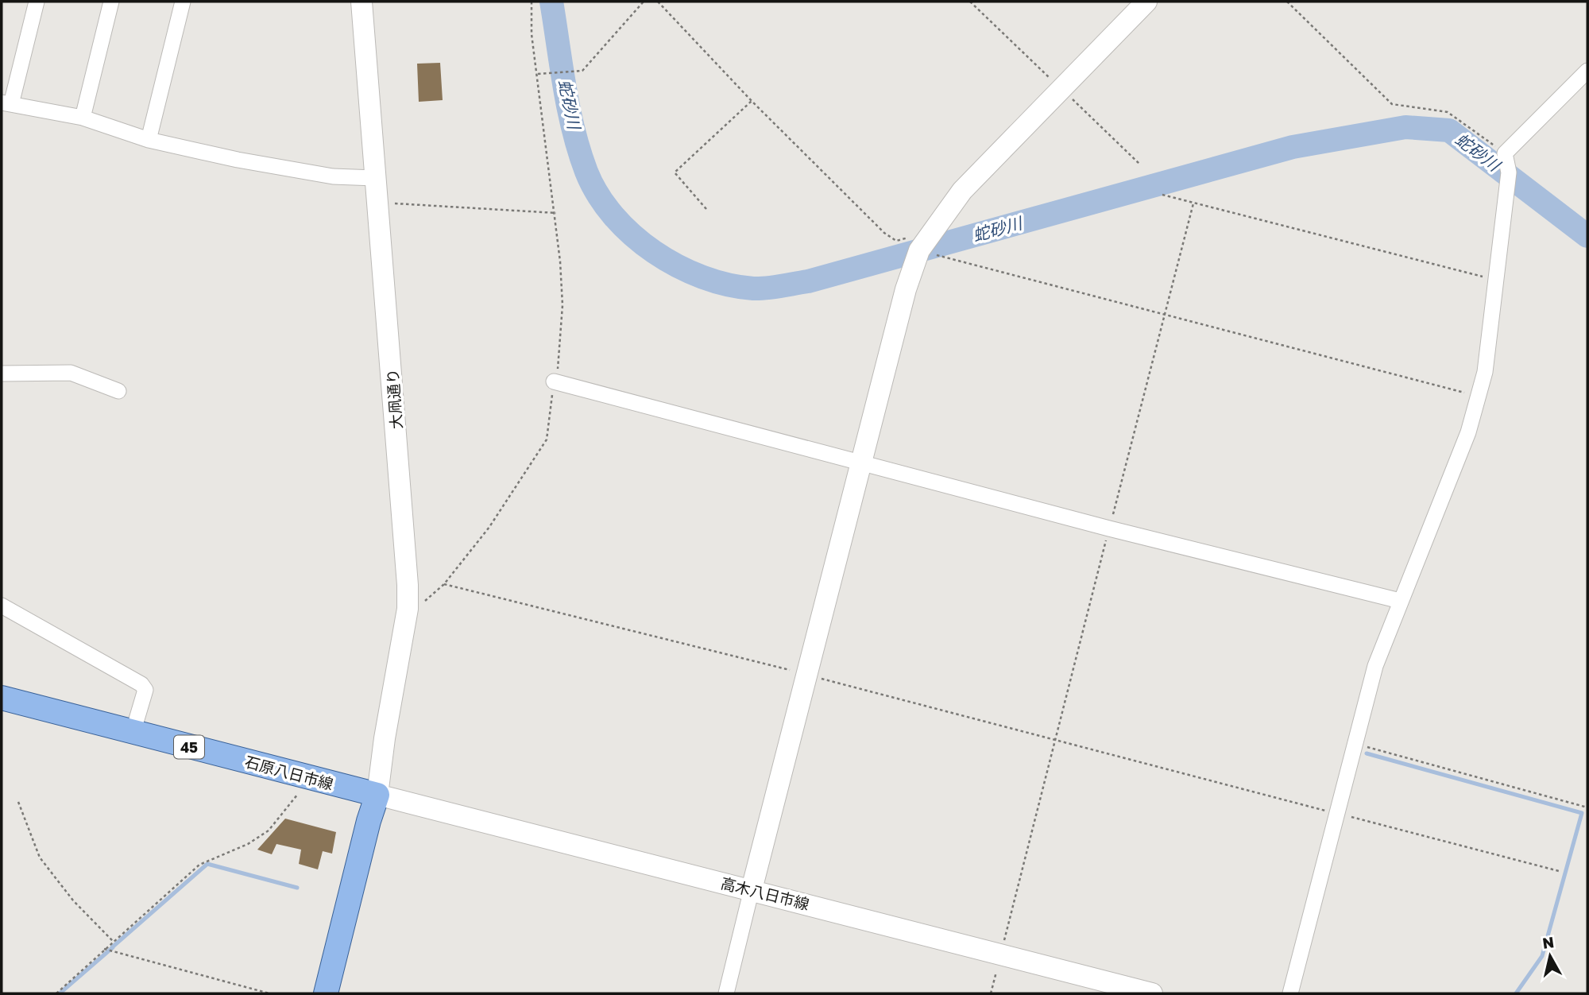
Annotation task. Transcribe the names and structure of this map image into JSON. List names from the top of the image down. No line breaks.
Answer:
{"streets":{"main road":["45","石原八日市線"],"street":["大凧通り","高木八日市線"]},"crossings":[["大凧通り","石原八日市線"],["大凧通り","高木八日市線"],["石原八日市線","高木八日市線"]],"water":["蛇砂川"],"north":"top"}
